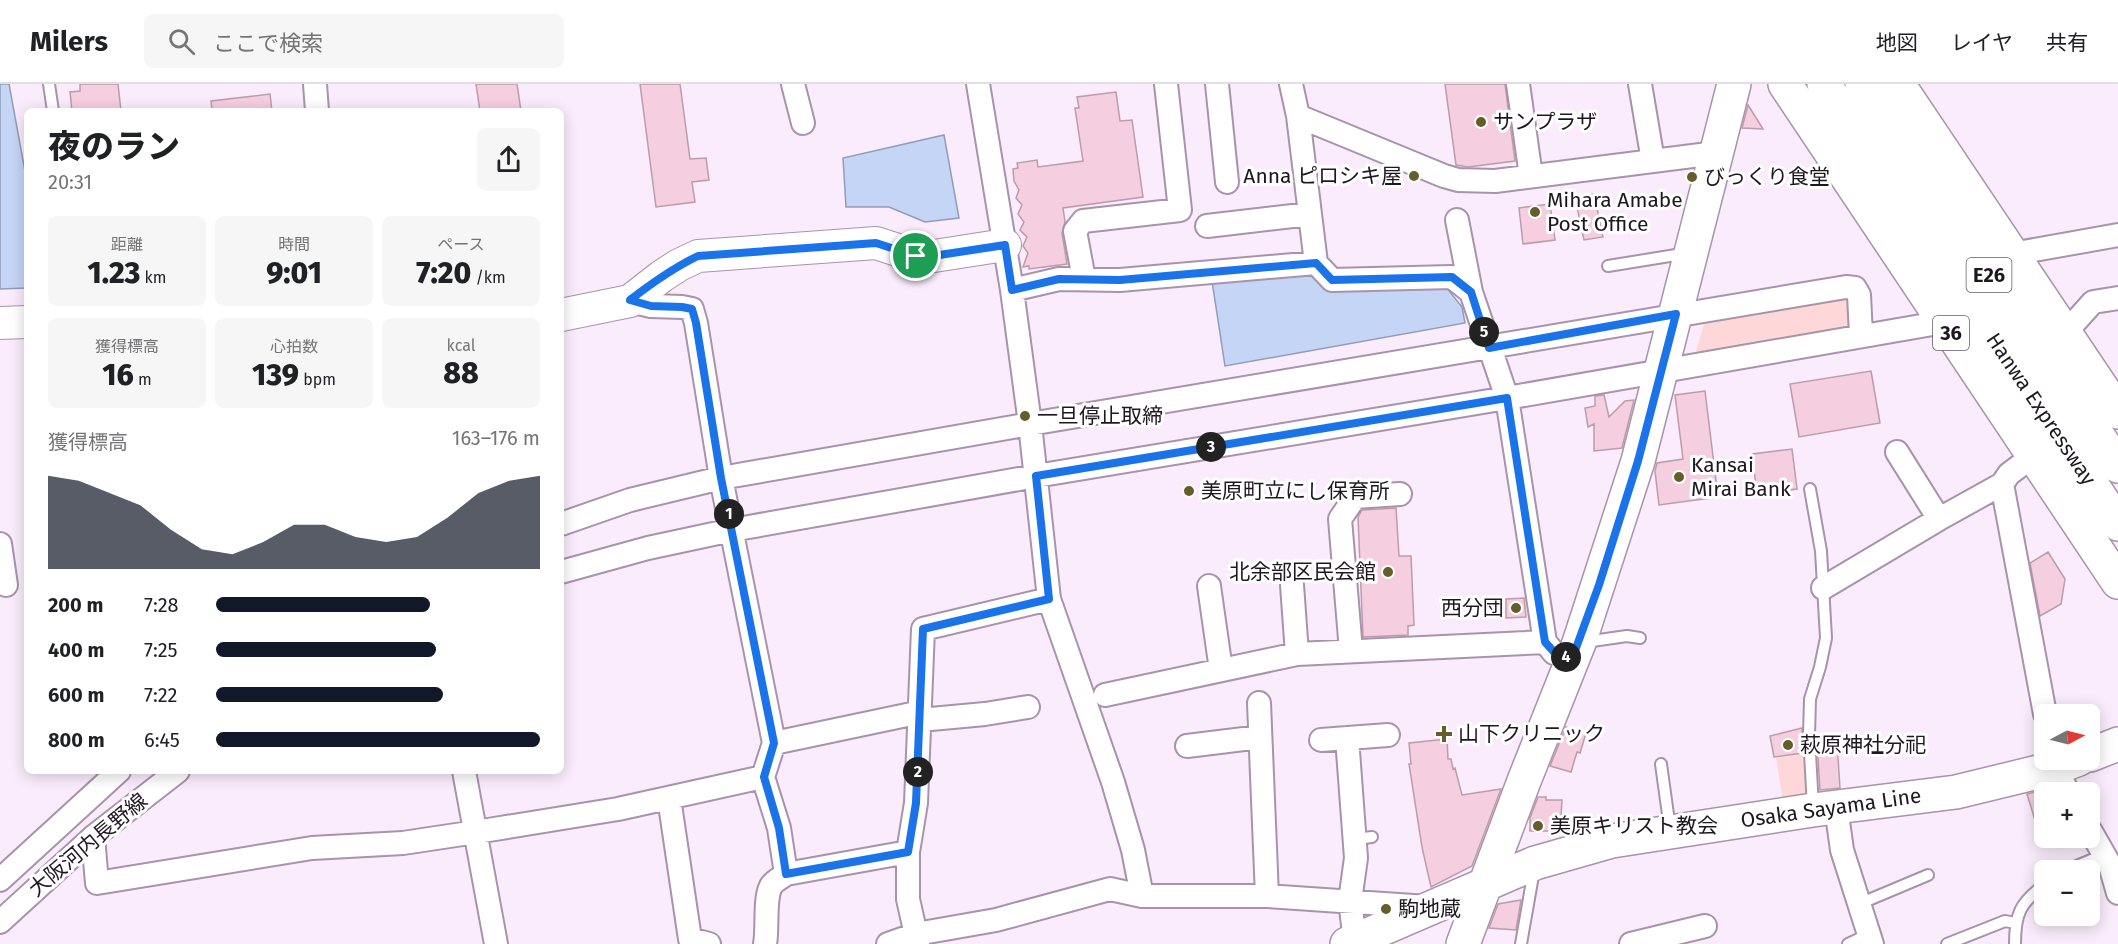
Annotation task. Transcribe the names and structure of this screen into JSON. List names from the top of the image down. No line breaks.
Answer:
{"streets":{"main road":["E26","36","Hanwa Expressway","Osaka Sayama Line"],"street":["大阪河内長野線"]},"places":{"other":["サンプラザ","Anna ピロシキ屋","びっくり食堂","Mihara Amabe Post Office","一旦停止取締","Kansai Mirai Bank","美原町立にし保育所","北余部区民会館","西分団","萩原神社分祀","美原キリスト教会","駒地蔵"],"health":["山下クリニック"]},"north":"right","page":{"header":"Milers","search":"ここで検索","nav":["地図","レイヤ","共有"],"heading":["夜のラン","20:31"],"stats":[["距離","1.23 km"],["時間","9:01"],["ペース","7:20 /km"],["獲得標高","16 m"],["心拍数","139 bpm"],["kcal","88"]],"pins":["5","3","1","4","2"],"chart":["獲得標高","163–176 m"],"list":[{"name":"200 m","note":"7:28"},{"name":"400 m","note":"7:25"},{"name":"600 m","note":"7:22"},{"name":"800 m","note":"6:45"}],"map_buttons":["+","−"]}}
